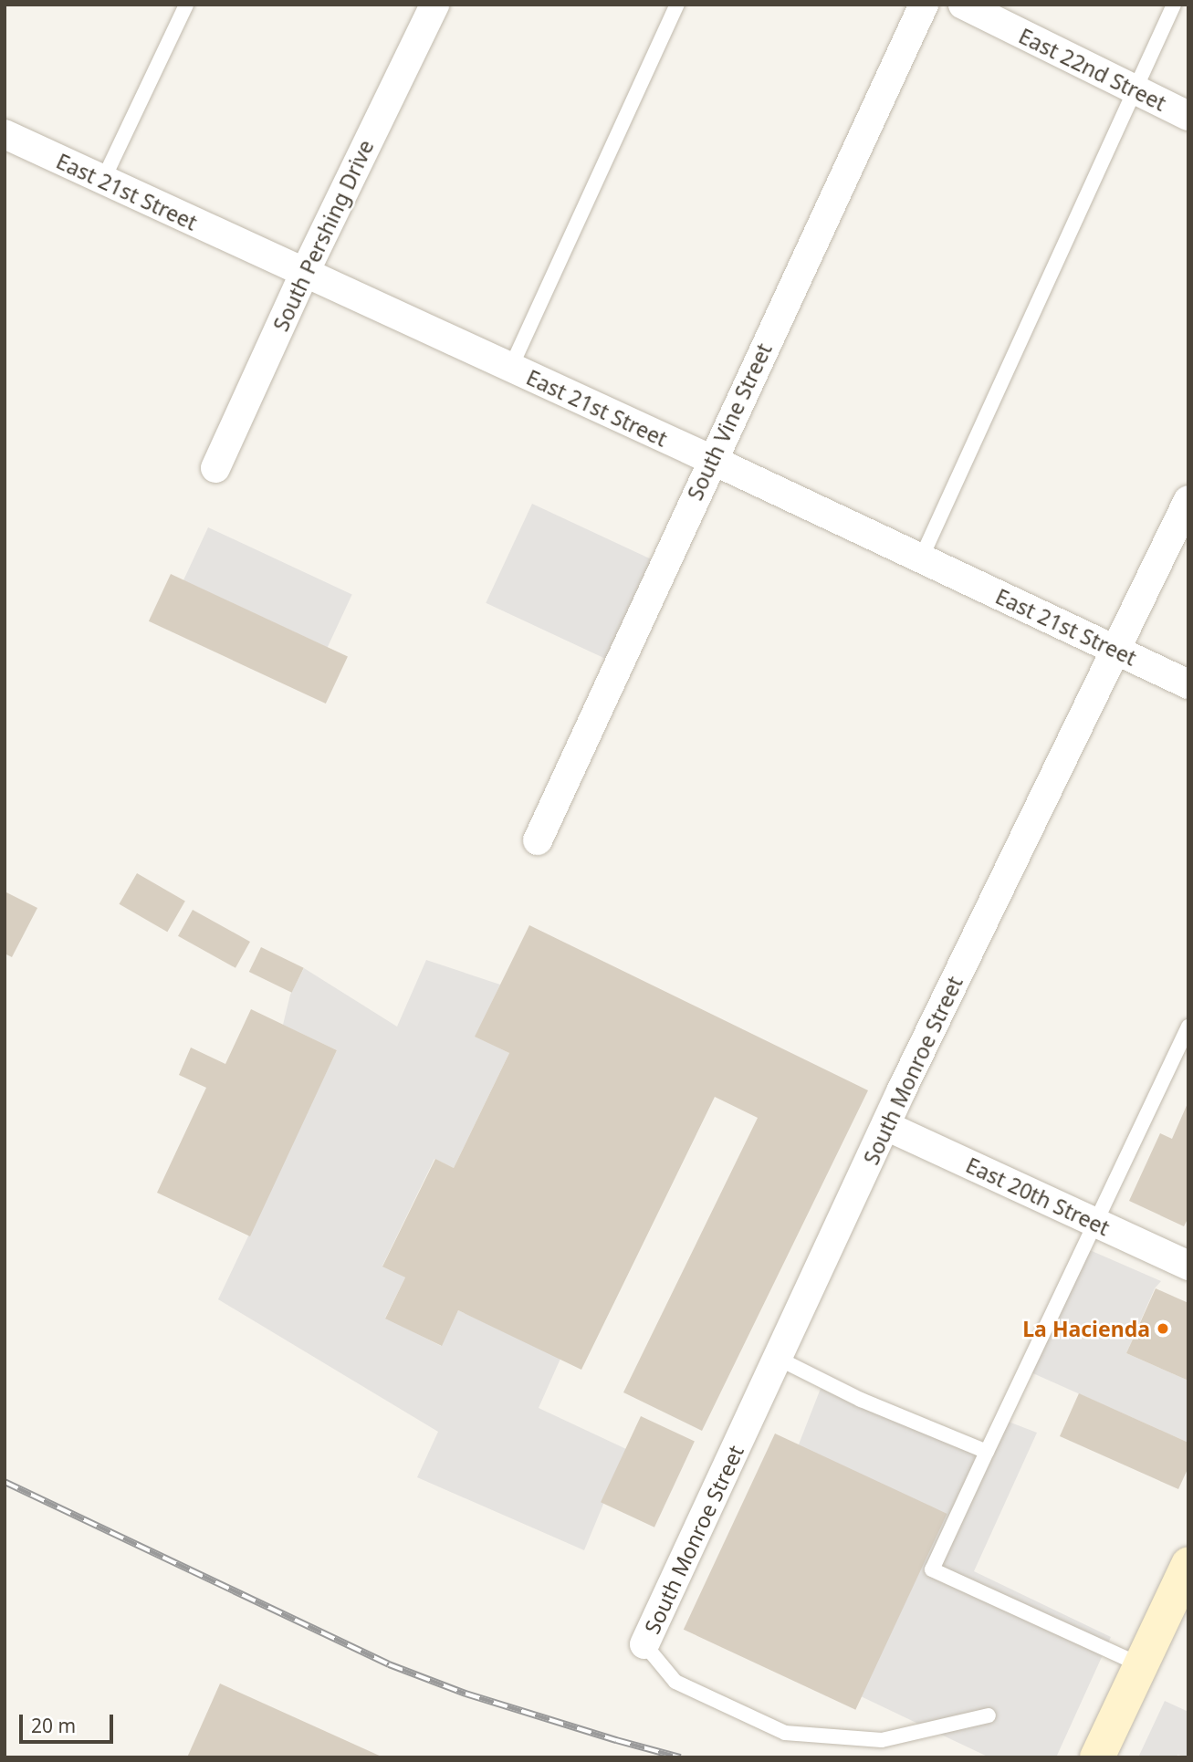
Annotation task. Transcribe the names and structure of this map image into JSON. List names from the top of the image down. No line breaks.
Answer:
{"streets":{"street":["East 22nd Street","East 21st Street","South Pershing Drive","South Vine Street","South Monroe Street","East 20th Street"]},"crossings":[["East 21st Street","South Pershing Drive"],["East 21st Street","South Vine Street"],["East 21st Street","South Monroe Street"],["South Monroe Street","East 20th Street"]],"places":["La Hacienda"],"scale_bar":"20 m"}
